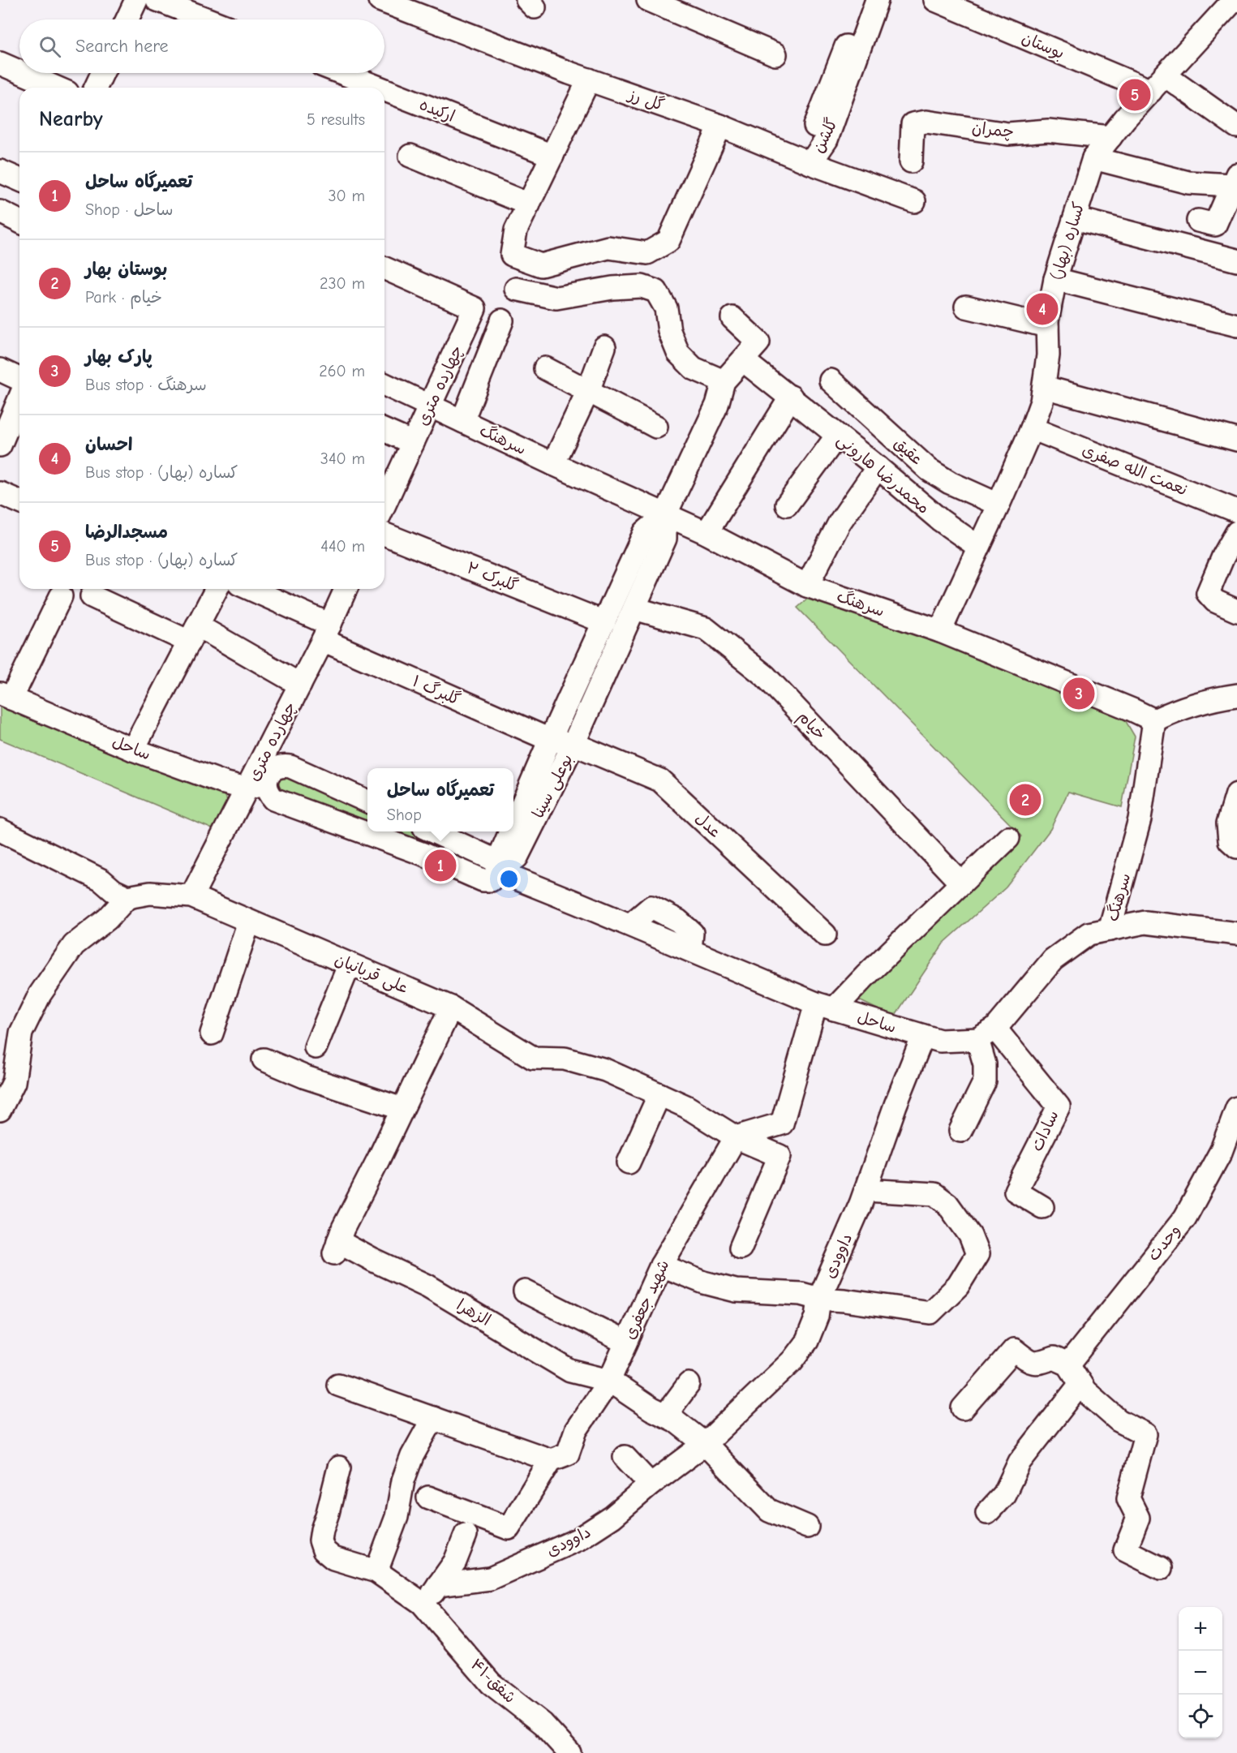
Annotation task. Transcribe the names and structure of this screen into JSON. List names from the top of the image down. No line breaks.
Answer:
{"streets":{"street":["بوستان","گل رز","ارکیده","چمران","گلشن","کساره (بهار)","چهارده متری","سرهنگ","عقیق","نعمت الله صفری","محمدرضا هارونی","گلبرک ۲","گلبرگ ۱","خیام","ساحل","بوعلی سینا","عدل","علی قربانیان","سادات","وحدت","داوودی","شهید جعفری","الزهرا","شفق-۴۱"]},"crossings":[["بوستان","کساره (بهار)"],["گل رز","گلشن"],["چمران","کساره (بهار)"],["کساره (بهار)","سرهنگ"],["کساره (بهار)","عقیق"],["کساره (بهار)","نعمت الله صفری"],["کساره (بهار)","محمدرضا هارونی"],["چهارده متری","سرهنگ"],["چهارده متری","گلبرگ ۱"],["چهارده متری","ساحل"],["چهارده متری","علی قربانیان"],["سرهنگ","بوعلی سینا"],["محمدرضا هارونی","بوعلی سینا"],["گلبرک ۲","بوعلی سینا"],["گلبرگ ۱","بوعلی سینا"],["گلبرگ ۱","عدل"],["خیام","بوعلی سینا"],["ساحل","بوعلی سینا"],["ساحل","سادات"],["ساحل","داوودی"],["بوعلی سینا","عدل"],["علی قربانیان","شهید جعفری"],["علی قربانیان","الزهرا"],["شهید جعفری","الزهرا"]],"page":{"search":"Search here","pins":["5","4","3","2","1"],"heading":["Nearby","5 results"],"list":[{"mark":"1","name":"تعمیرگاه ساحل","note":"Shop · ساحل","value":"30 m"},{"mark":"2","name":"بوستان بهار","note":"Park · خیام","value":"230 m"},{"mark":"3","name":"پارک بهار","note":"Bus stop · سرهنگ","value":"260 m"},{"mark":"4","name":"احسان","note":"Bus stop · کساره (بهار)","value":"340 m"},{"mark":"5","name":"مسجدالرضا","note":"Bus stop · کساره (بهار)","value":"440 m"}],"popup":["تعمیرگاه ساحل","Shop"],"map_buttons":["+","−"]}}
